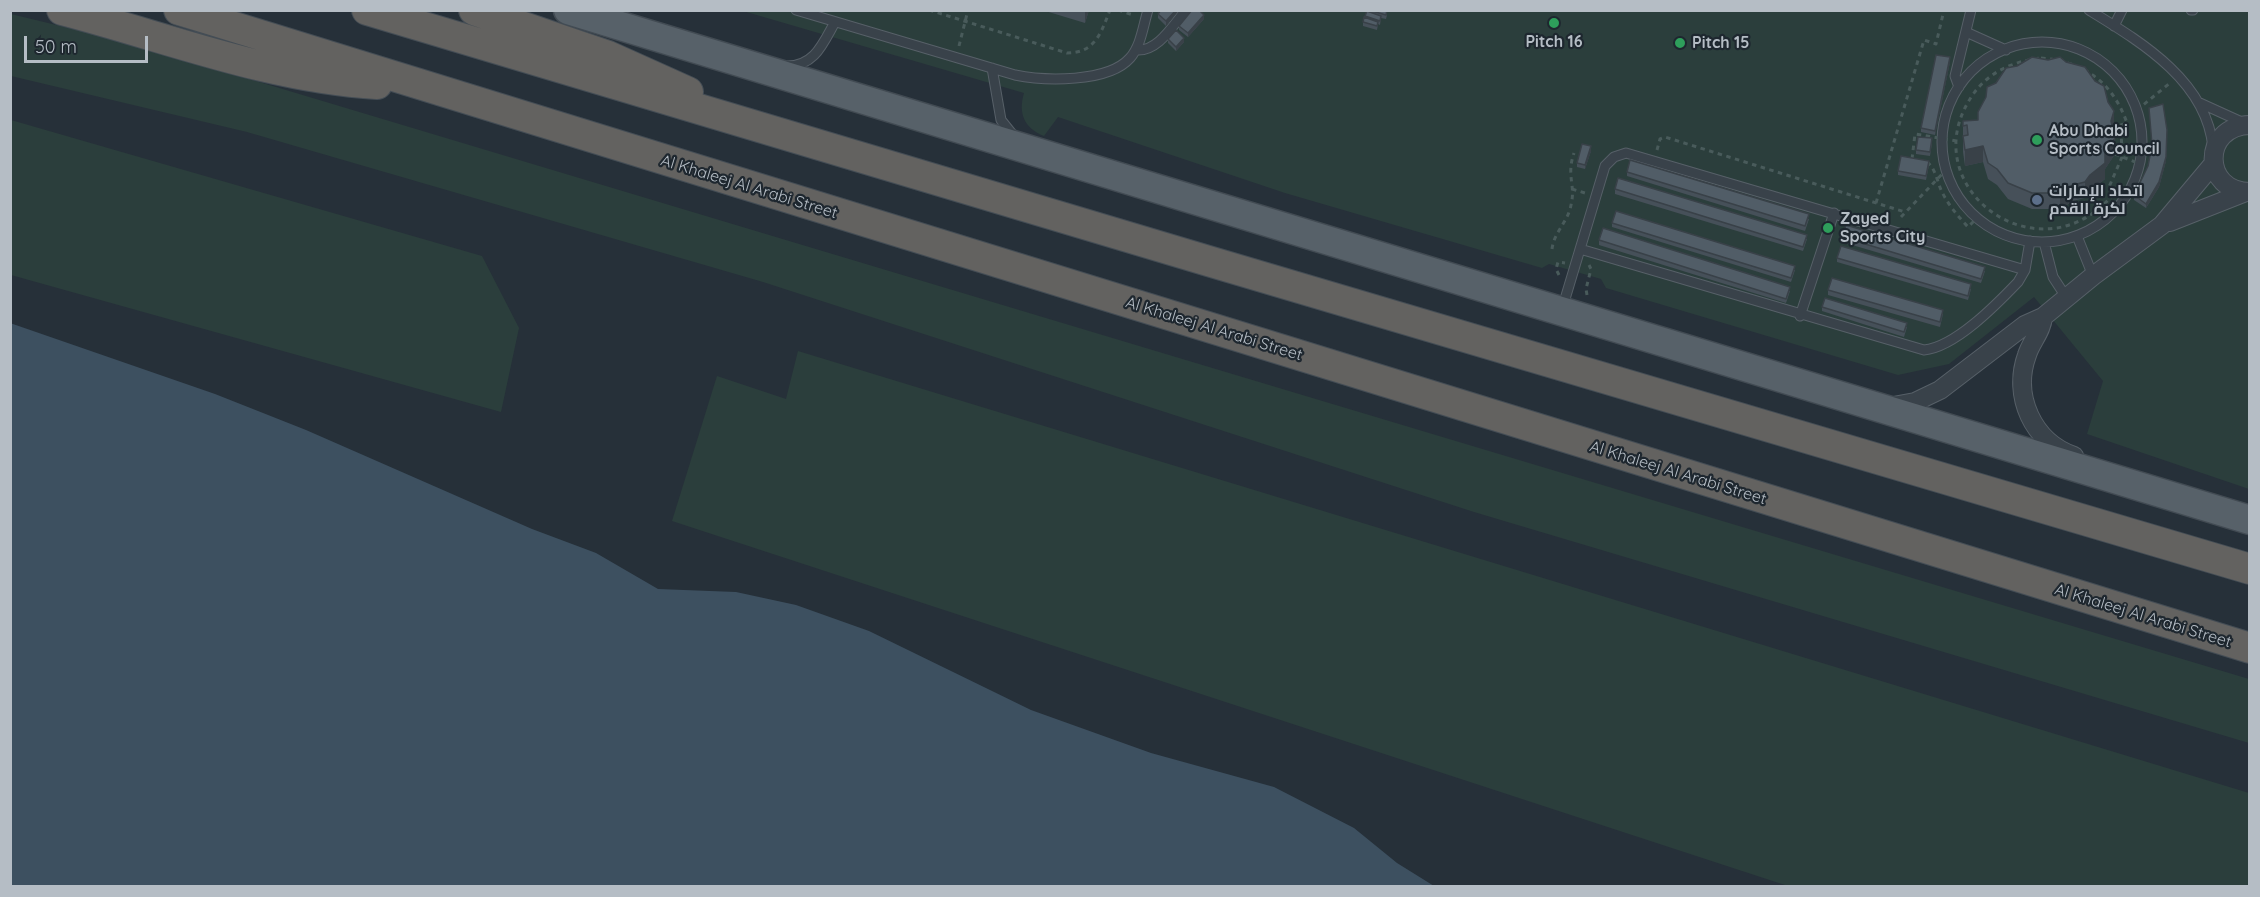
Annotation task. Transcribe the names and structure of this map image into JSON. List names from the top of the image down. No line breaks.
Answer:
{"streets":{"highway":["Al Khaleej Al Arabi Street"]},"places":["Pitch 16","Pitch 15","Abu Dhabi Sports Council","اتحاد الإمارات لكرة القدم","Zayed Sports City"],"scale_bar":"50 m"}
